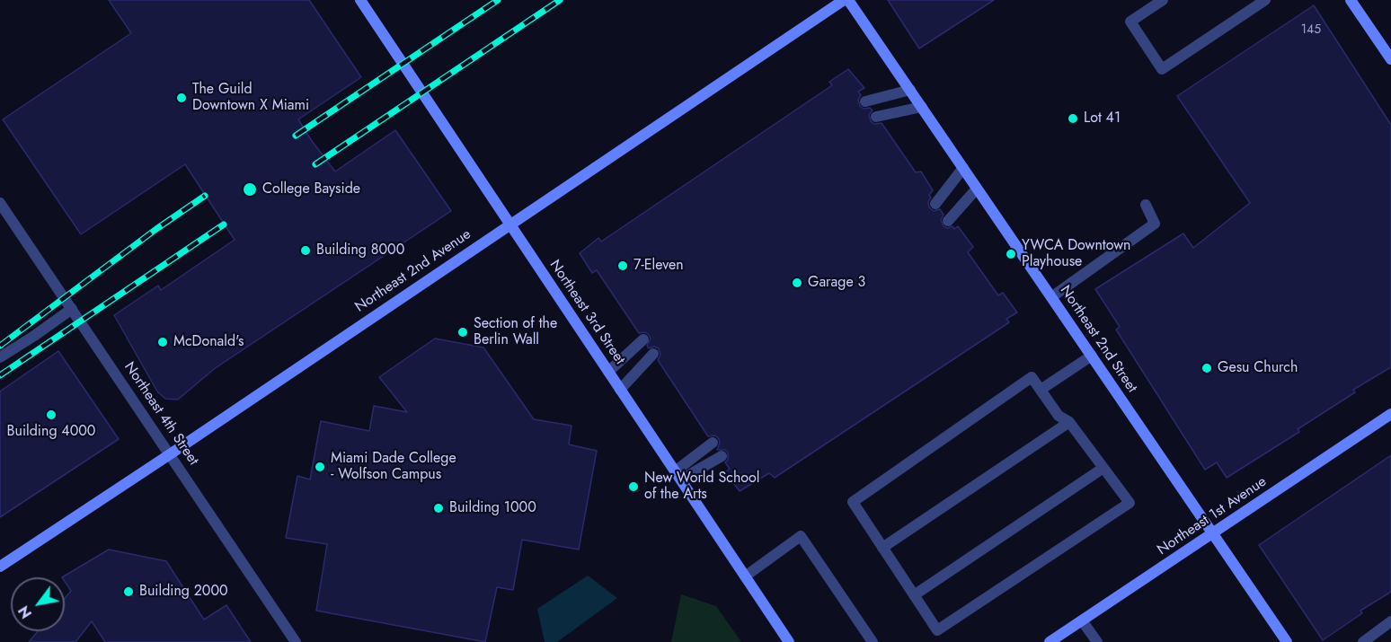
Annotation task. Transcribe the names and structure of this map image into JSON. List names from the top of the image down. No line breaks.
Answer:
{"streets":{"street":["Northeast 2nd Avenue","Northeast 3rd Street","Northeast 2nd Street","Northeast 4th Street","Northeast 1st Avenue"]},"crossings":[["Northeast 2nd Avenue","Northeast 3rd Street"],["Northeast 2nd Avenue","Northeast 4th Street"],["Northeast 2nd Street","Northeast 1st Avenue"]],"places":["The Guild Downtown X Miami","Lot 41","College Bayside","Building 8000","YWCA Downtown Playhouse","7-Eleven","Garage 3","Section of the Berlin Wall","McDonald's","Gesu Church","Building 4000","Miami Dade College - Wolfson Campus","New World School of the Arts","Building 1000","Building 2000"],"house_numbers":["145"],"north":"bottom left"}
